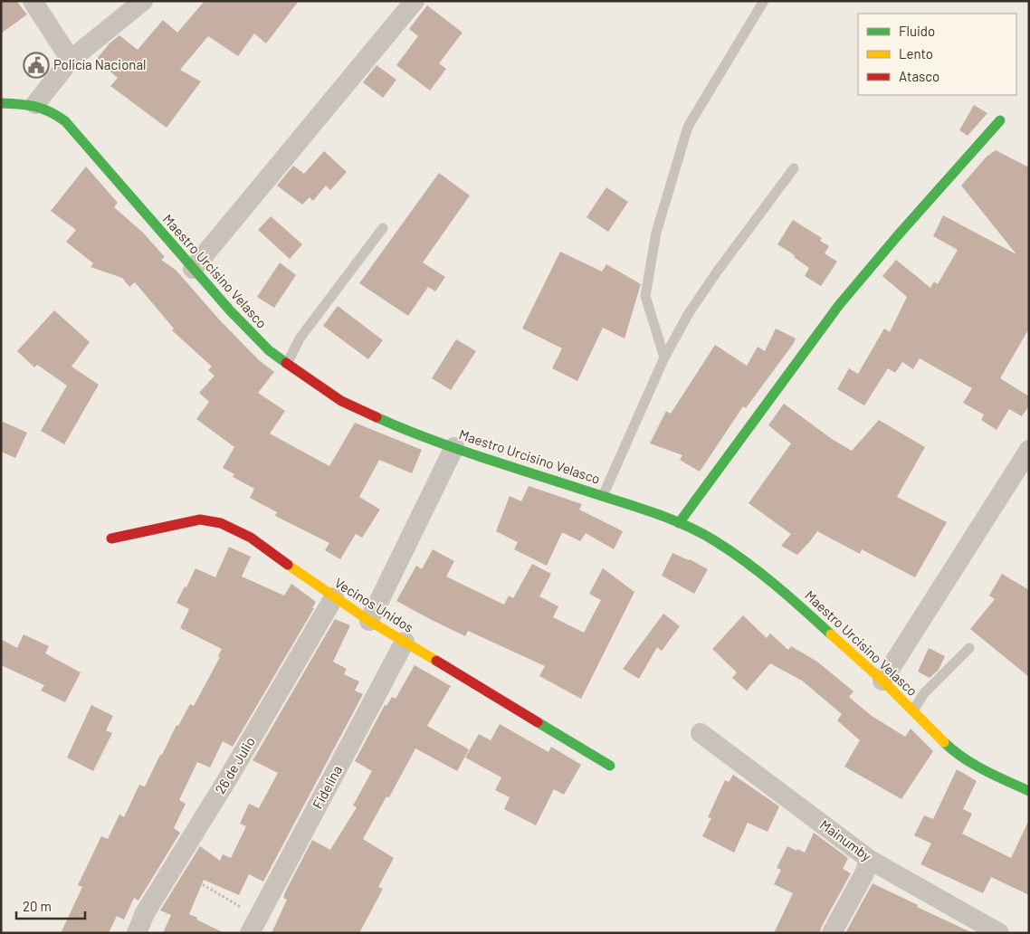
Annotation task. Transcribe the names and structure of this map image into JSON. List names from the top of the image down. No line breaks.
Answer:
{"streets":{"street":["Maestro Urcisino Velasco","Vecinos Unidos","26 de Julio","Fidelina","Mainumby"]},"crossings":[["Vecinos Unidos","26 de Julio"],["Vecinos Unidos","Fidelina"]],"places":{"public building":["Policía Nacional"]},"legend":["Fluido","Lento","Atasco"],"scale_bar":"20 m"}
